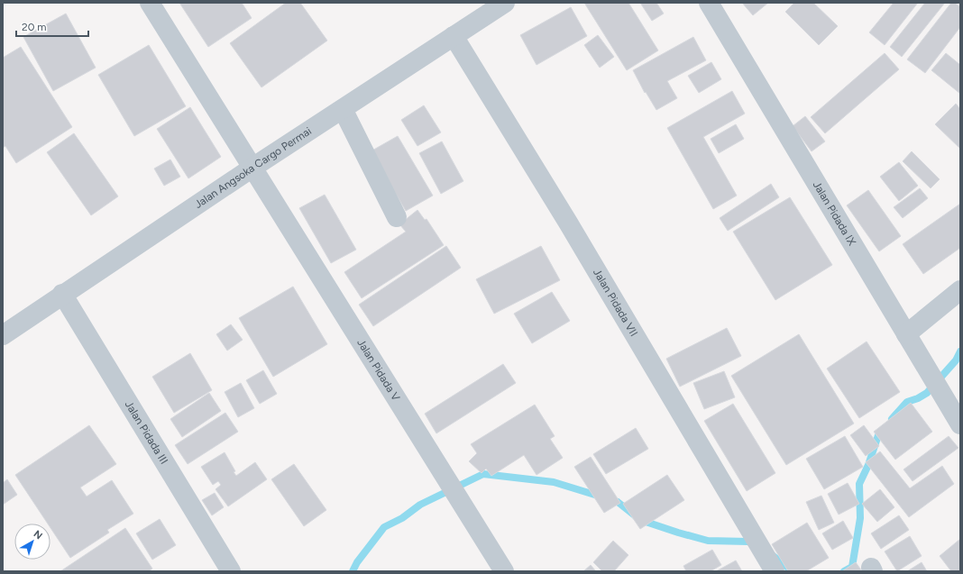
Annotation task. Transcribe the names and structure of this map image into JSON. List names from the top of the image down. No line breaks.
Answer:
{"streets":{"street":["Jalan Angsoka Cargo Permai","Jalan Pidada IX","Jalan Pidada VII","Jalan Pidada V","Jalan Pidada III"]},"crossings":[["Jalan Angsoka Cargo Permai","Jalan Pidada VII"],["Jalan Angsoka Cargo Permai","Jalan Pidada V"],["Jalan Angsoka Cargo Permai","Jalan Pidada III"]],"scale_bar":"20 m","north":"top right"}
